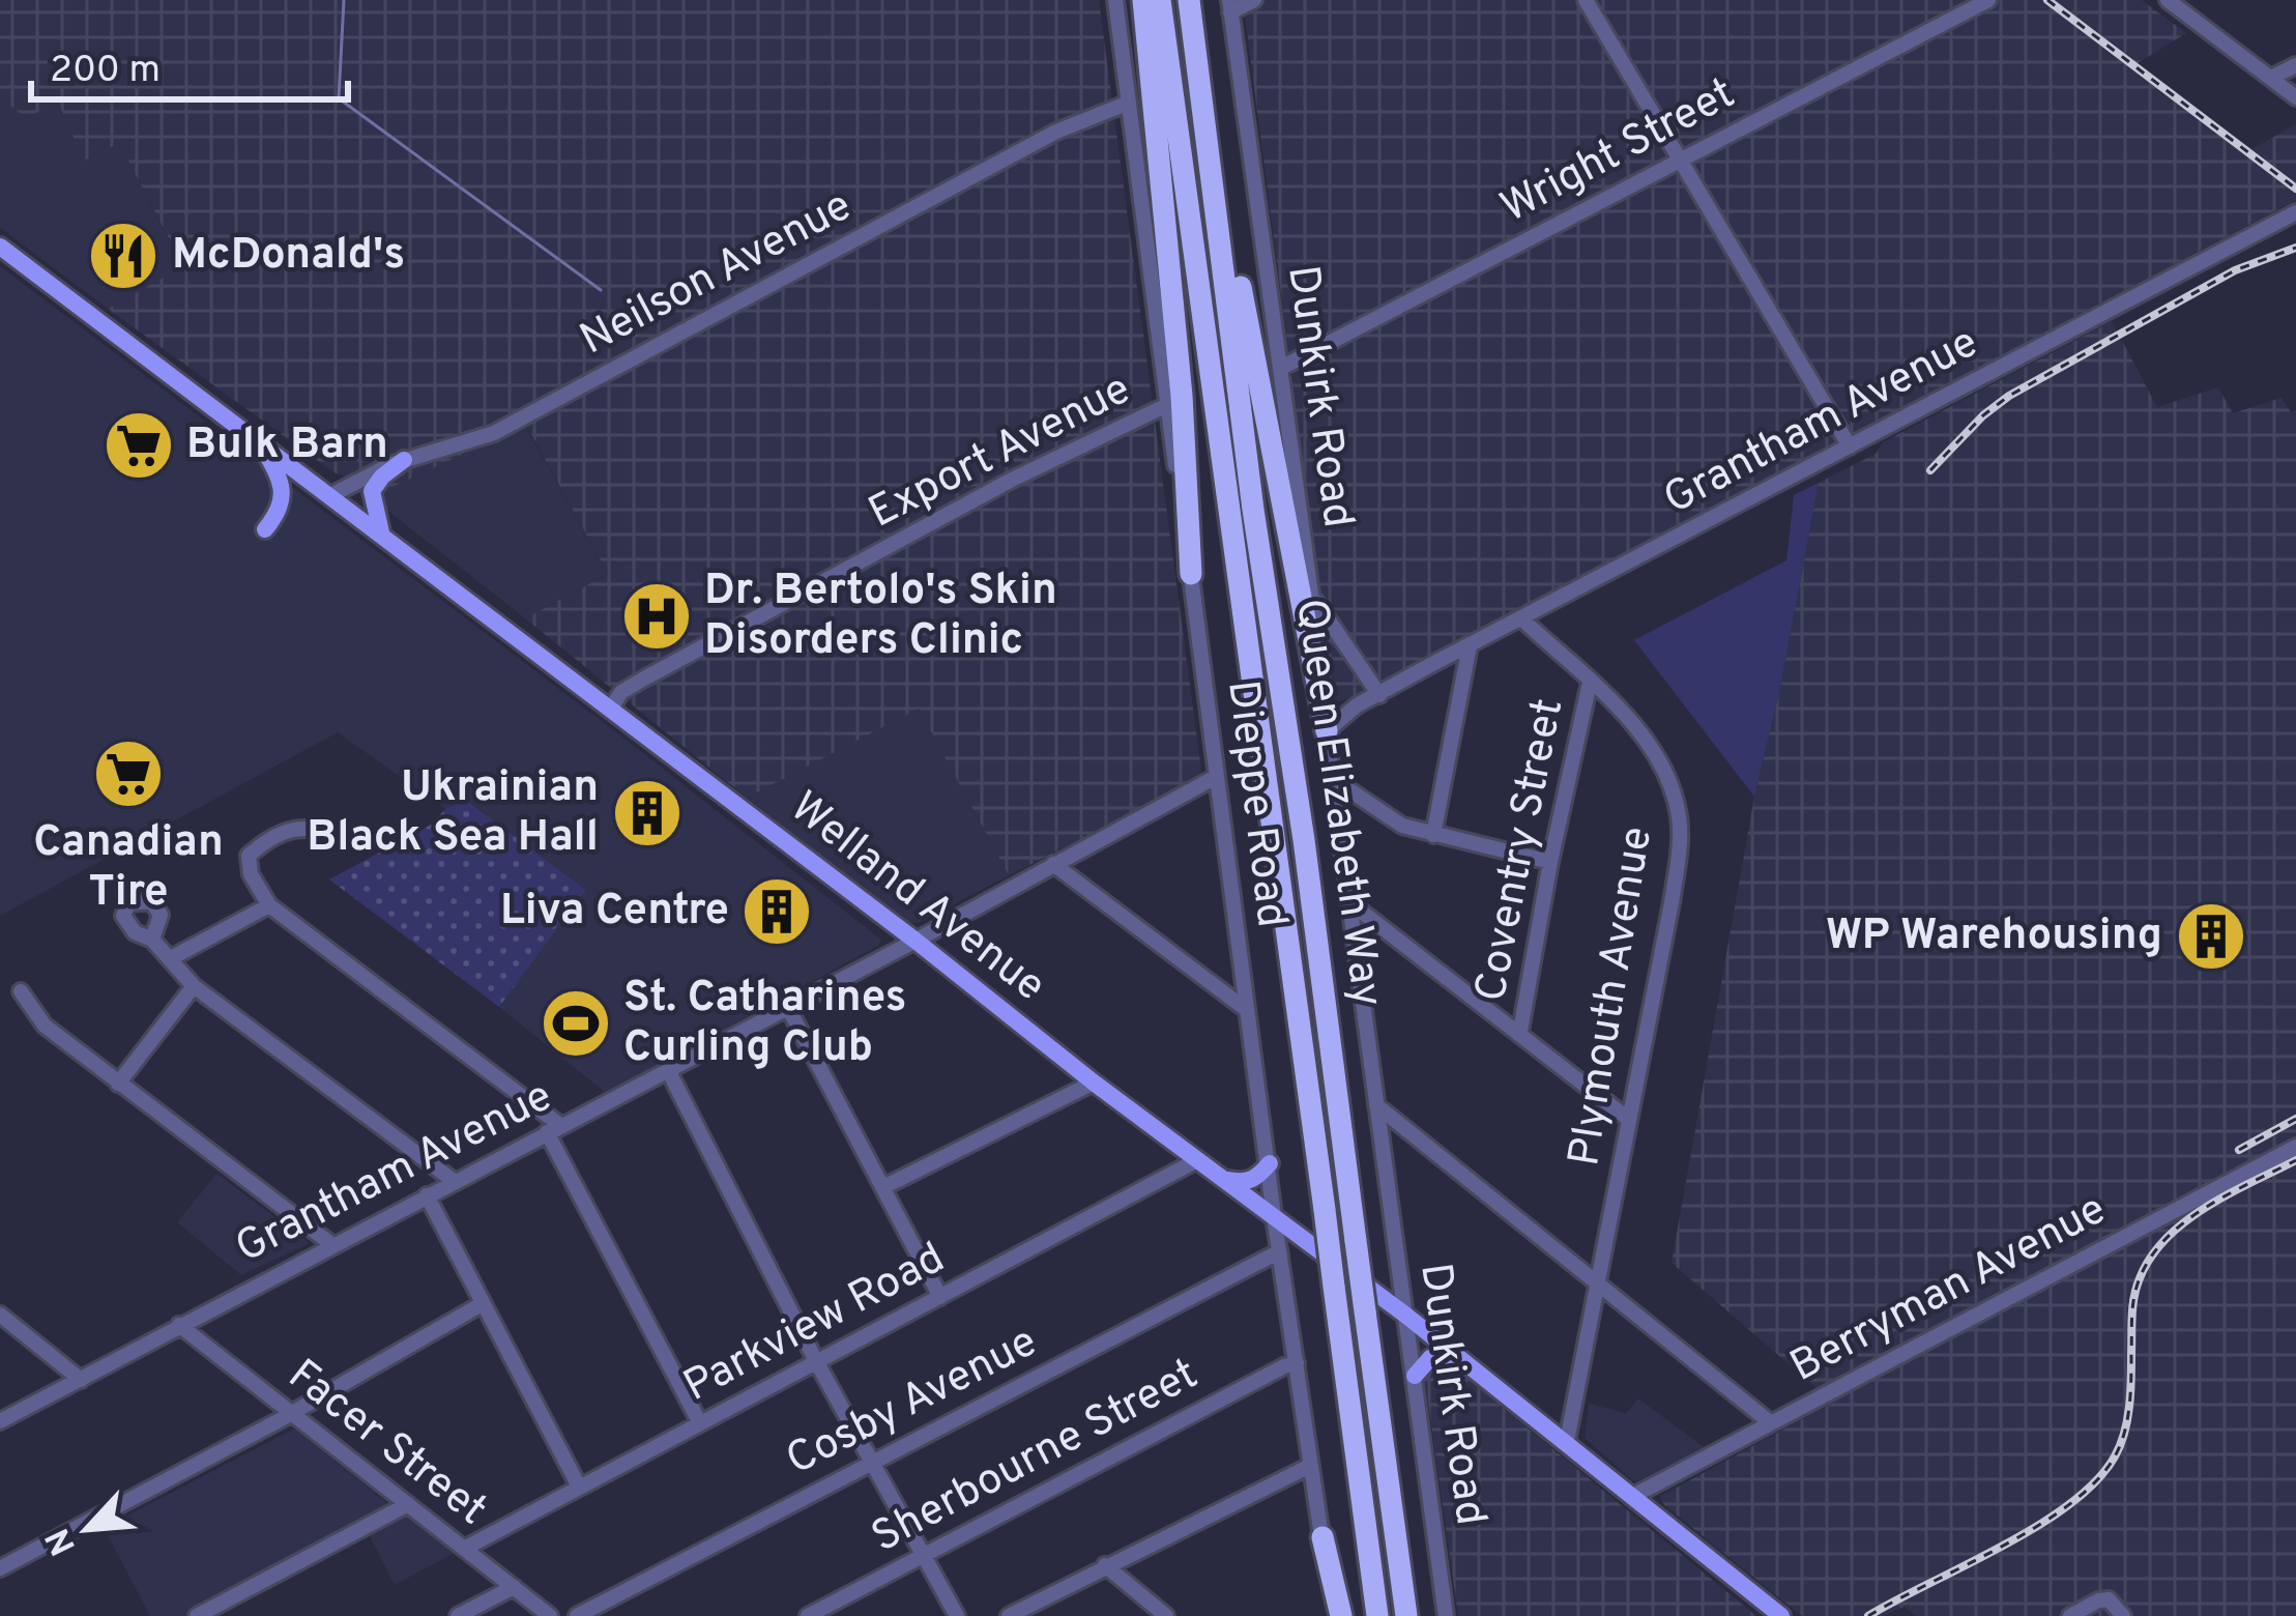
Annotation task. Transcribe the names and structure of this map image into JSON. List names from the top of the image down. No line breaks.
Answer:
{"streets":{"highway":["Queen Elizabeth Way"],"main road":["Welland Avenue"],"street":["Wright Street","Neilson Avenue","Dunkirk Road","Grantham Avenue","Export Avenue","Dieppe Road","Coventry Street","Plymouth Avenue","Berryman Avenue","Parkview Road","Cosby Avenue","Facer Street","Sherbourne Street"]},"crossings":[["Wright Street","Dunkirk Road"],["Neilson Avenue","Dieppe Road"],["Neilson Avenue","Welland Avenue"],["Dunkirk Road","Grantham Avenue"],["Dunkirk Road","Welland Avenue"],["Grantham Avenue","Dieppe Road"],["Grantham Avenue","Welland Avenue"],["Grantham Avenue","Plymouth Avenue"],["Grantham Avenue","Facer Street"],["Export Avenue","Dieppe Road"],["Export Avenue","Welland Avenue"],["Dieppe Road","Welland Avenue"],["Dieppe Road","Cosby Avenue"],["Dieppe Road","Sherbourne Street"],["Coventry Street","Plymouth Avenue"],["Welland Avenue","Plymouth Avenue"],["Welland Avenue","Berryman Avenue"],["Welland Avenue","Parkview Road"],["Parkview Road","Facer Street"]],"places":{"restaurant":["McDonald's"],"supermarket":["Bulk Barn","Canadian Tire"],"hospital":["Dr. Bertolo's Skin Disorders Clinic"],"building":["Ukrainian Black Sea Hall","Liva Centre","WP Warehousing"],"sports":["St. Catharines Curling Club"]},"scale_bar":"200 m","north":"bottom left"}
